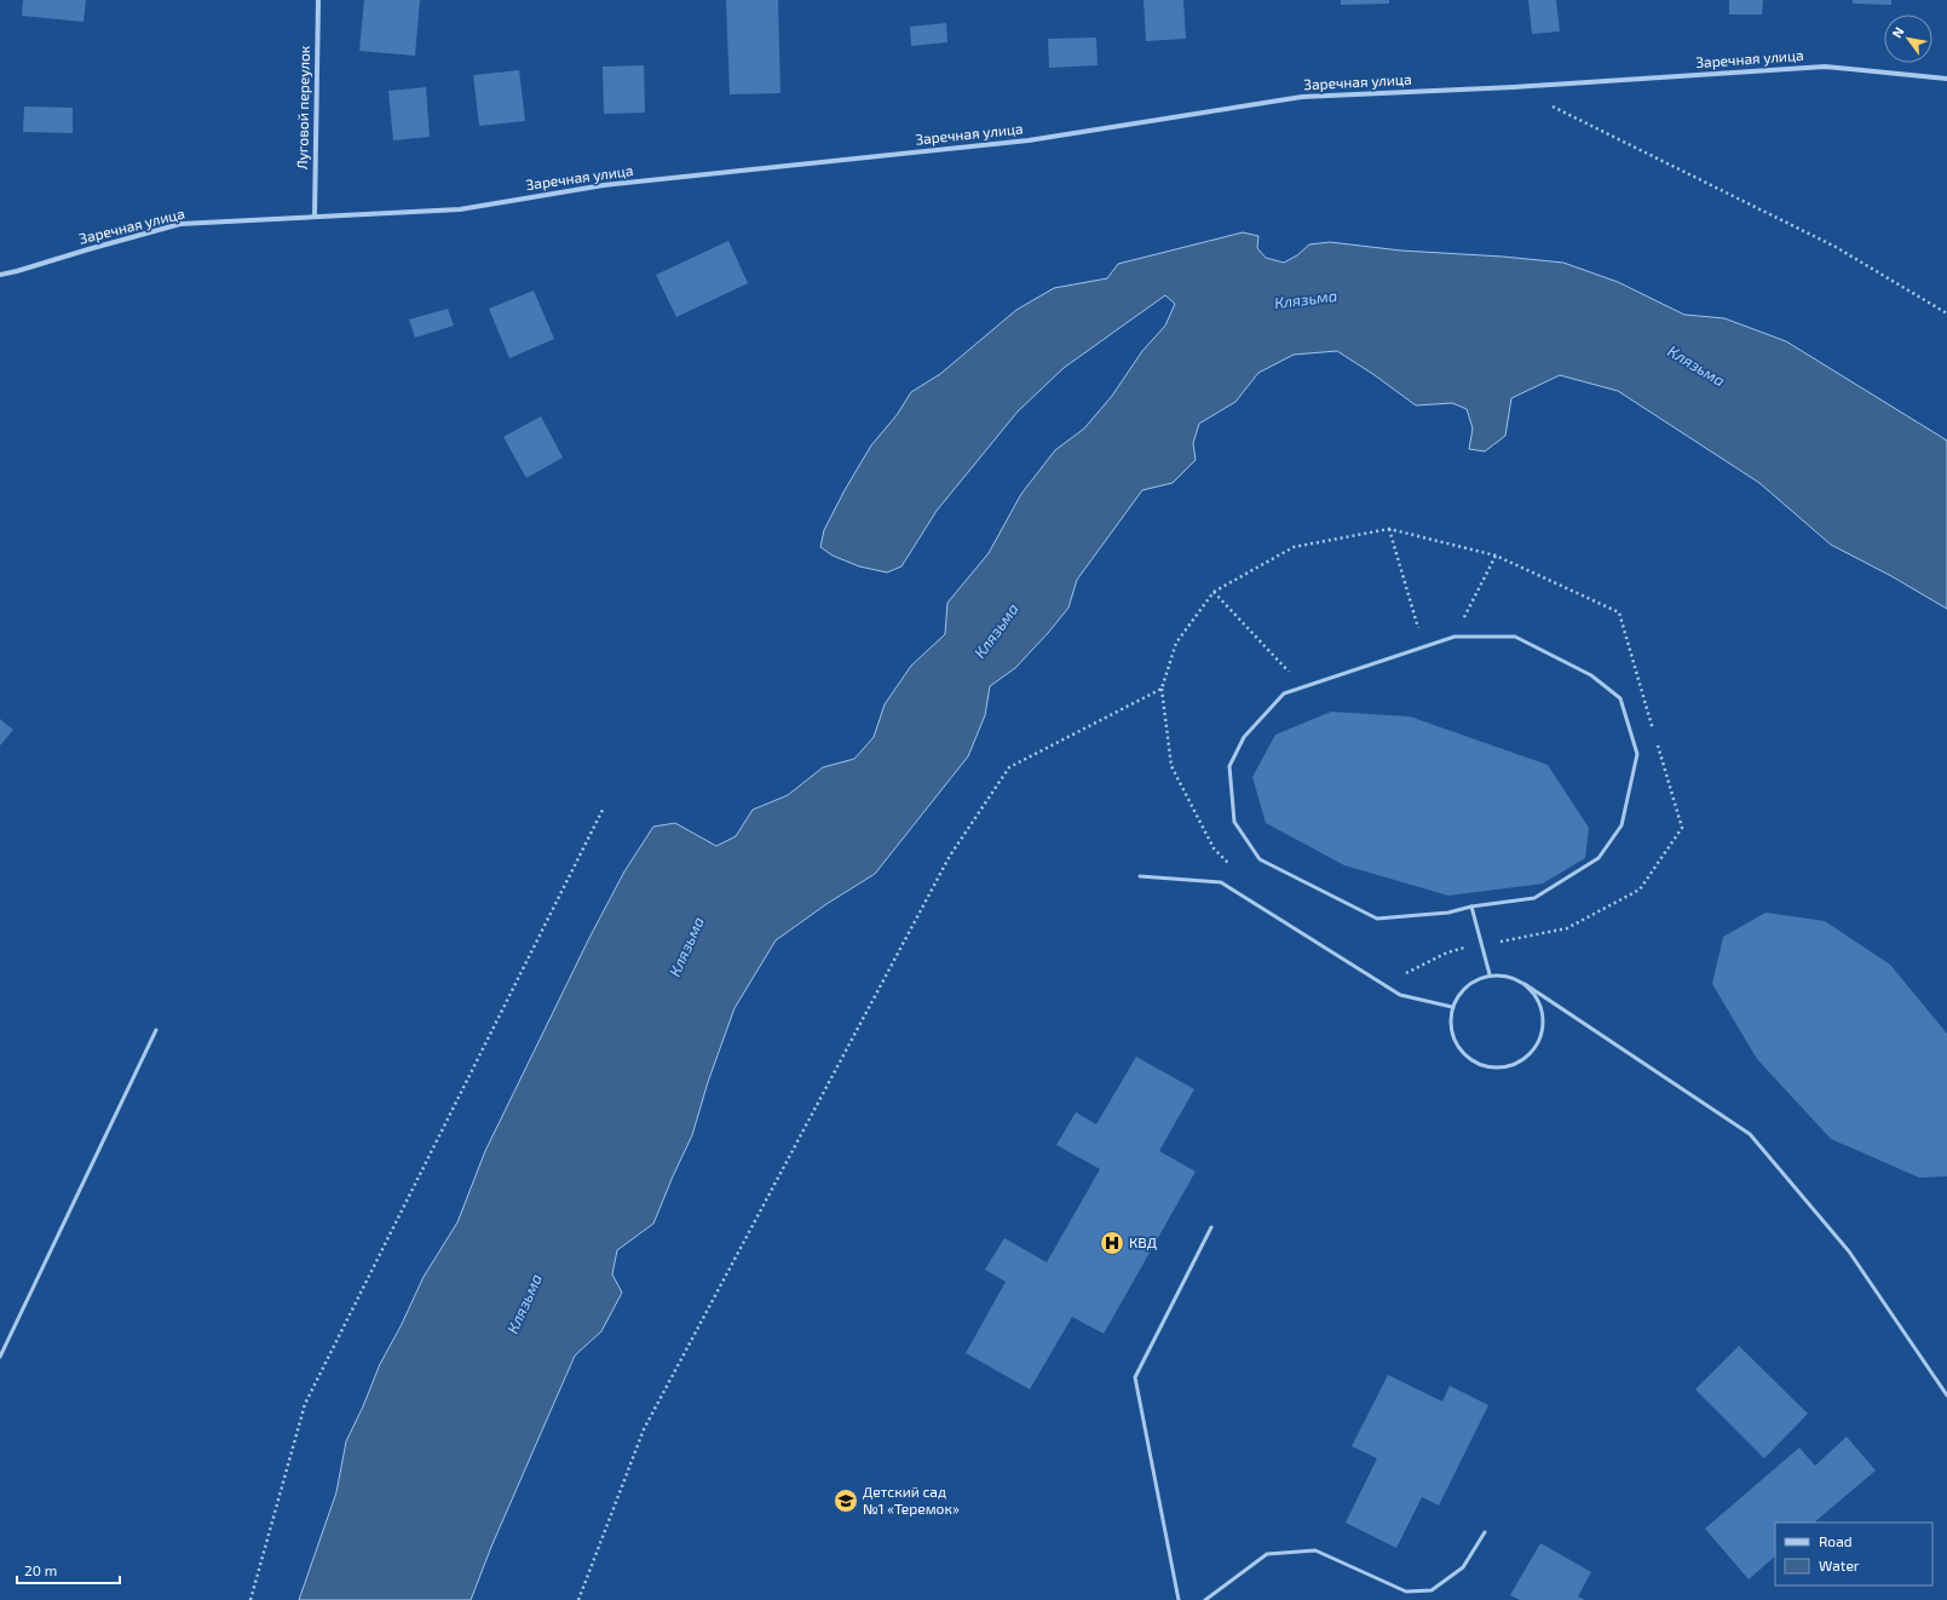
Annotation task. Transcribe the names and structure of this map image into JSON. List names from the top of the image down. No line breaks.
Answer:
{"streets":{"street":["Заречная улица","Луговой переулок"]},"crossings":[["Заречная улица","Луговой переулок"]],"water":["Клязьма"],"places":{"hospital":["КВД"],"school or university":["Детский сад №1 «Теремок»"]},"legend":["Road","Water"],"scale_bar":"20 m","north":"top left"}
